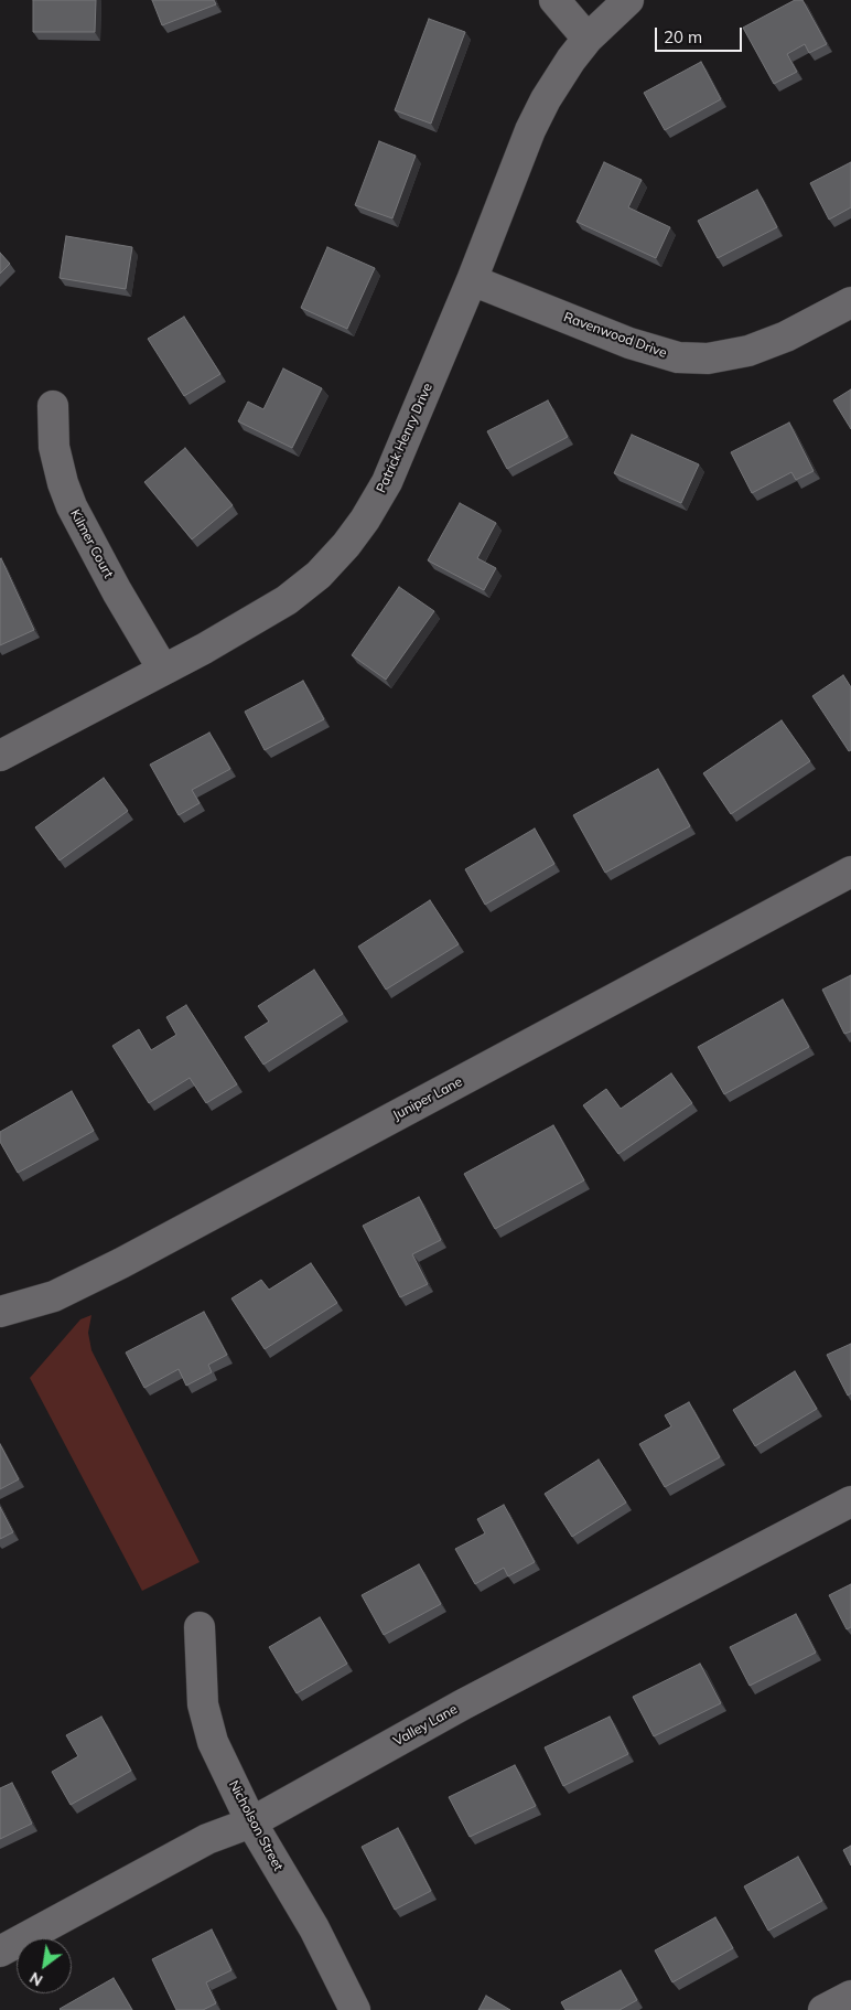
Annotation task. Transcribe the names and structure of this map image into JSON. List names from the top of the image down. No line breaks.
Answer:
{"streets":{"street":["Ravenwood Drive","Patrick Henry Drive","Kilmer Court","Juniper Lane","Valley Lane","Nicholson Street"]},"crossings":[["Ravenwood Drive","Patrick Henry Drive"],["Patrick Henry Drive","Kilmer Court"],["Valley Lane","Nicholson Street"]],"scale_bar":"20 m","north":"bottom left"}
